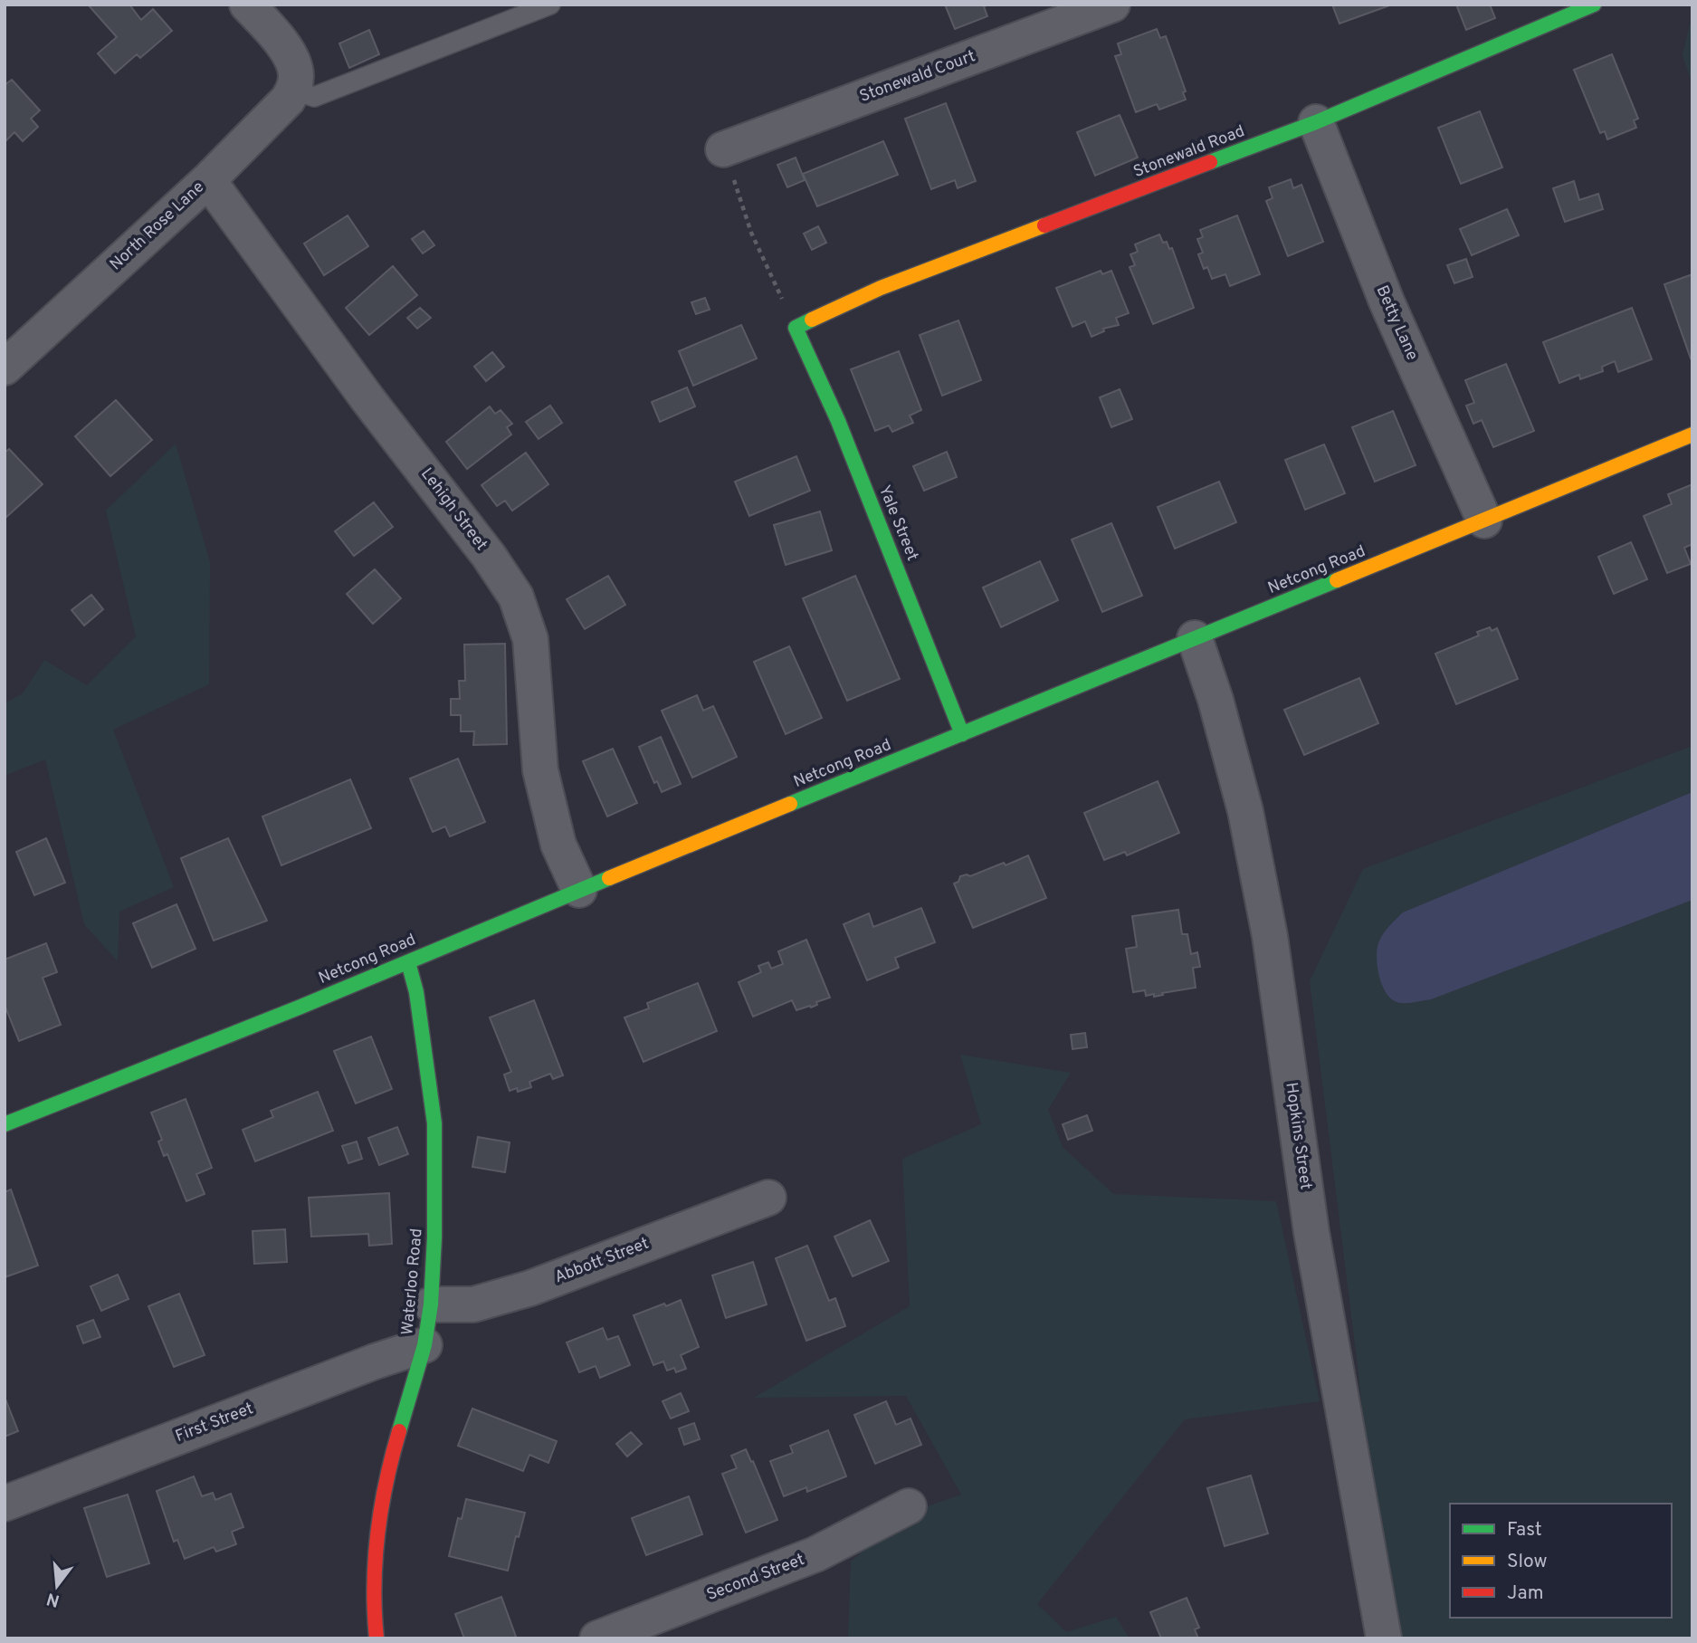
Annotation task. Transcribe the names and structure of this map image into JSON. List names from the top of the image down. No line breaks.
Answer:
{"streets":{"street":["Stonewald Court","Stonewald Road","North Rose Lane","Betty Lane","Lehigh Street","Yale Street","Netcong Road","Hopkins Street","Abbott Street","Waterloo Road","First Street","Second Street"]},"crossings":[["Stonewald Road","Betty Lane"],["Stonewald Road","Yale Street"],["North Rose Lane","Lehigh Street"],["Betty Lane","Netcong Road"],["Lehigh Street","Netcong Road"],["Yale Street","Netcong Road"],["Netcong Road","Hopkins Street"],["Netcong Road","Waterloo Road"],["Abbott Street","Waterloo Road"],["Waterloo Road","First Street"]],"legend":["Fast","Slow","Jam"],"north":"bottom"}
